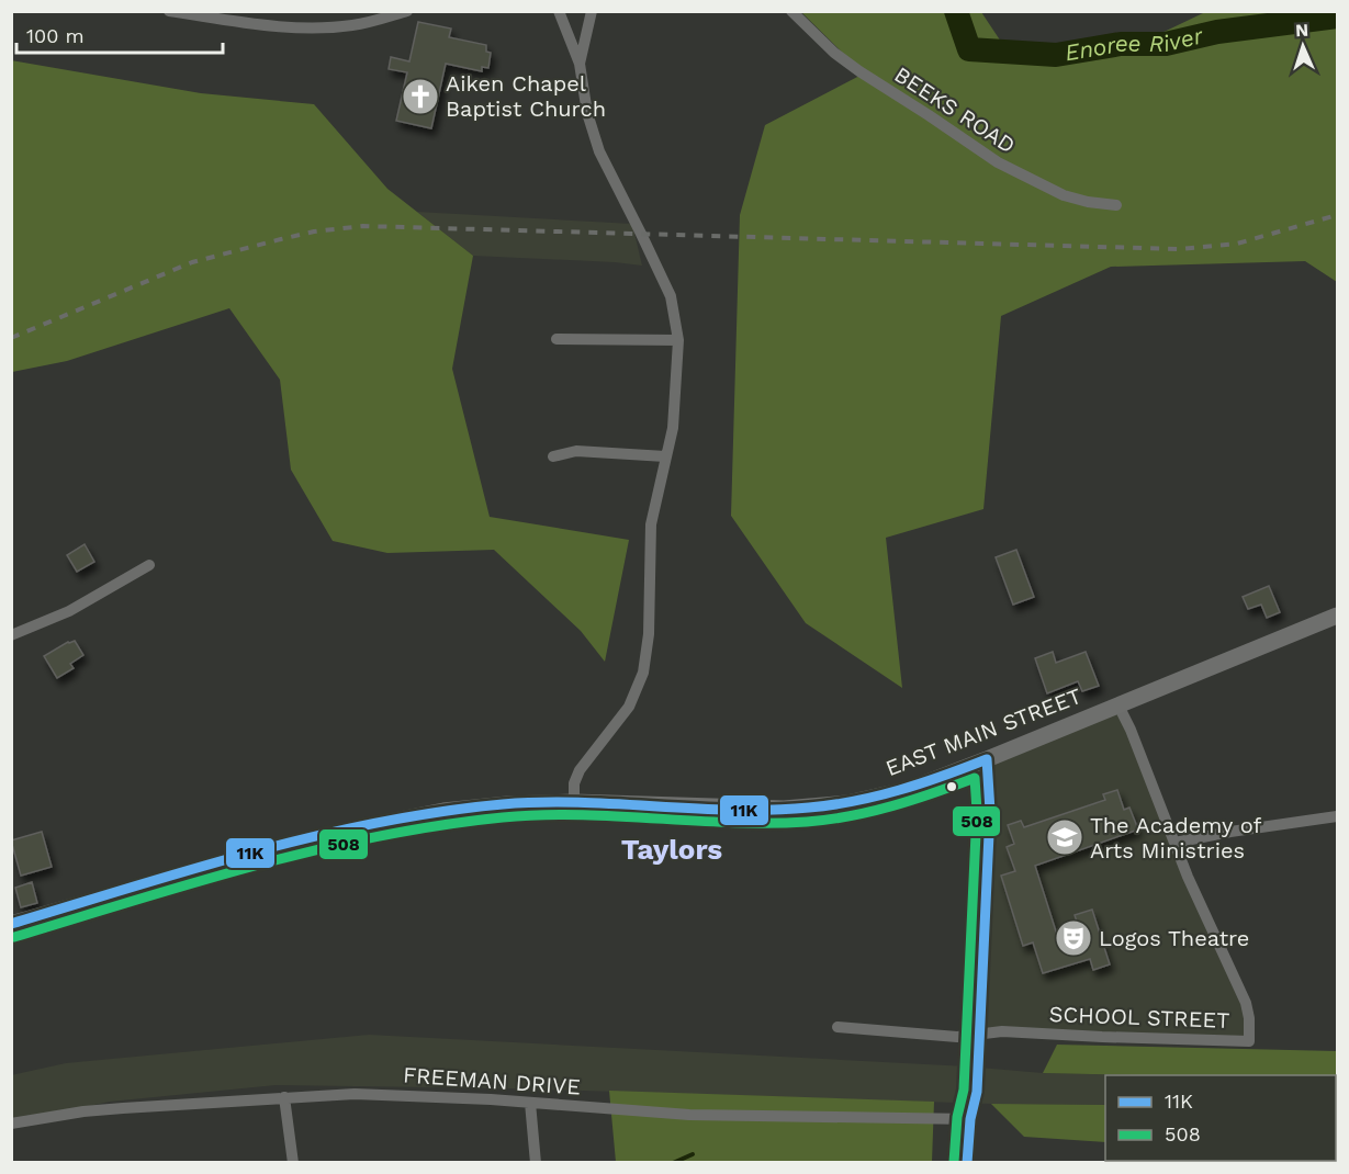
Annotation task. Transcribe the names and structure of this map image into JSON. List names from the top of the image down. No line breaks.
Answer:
{"streets":{"street":["BEEKS ROAD","EAST MAIN STREET","SCHOOL STREET","FREEMAN DRIVE"]},"crossings":[["EAST MAIN STREET","SCHOOL STREET"]],"districts":["Taylors"],"water":["Enoree River"],"places":{"church":["Aiken Chapel Baptist Church"],"school or university":["The Academy of Arts Ministries"],"theatre":["Logos Theatre"]},"lines":["transit line 11K","transit line 508"],"legend":["11K","508"],"scale_bar":"100 m","north":"top"}
